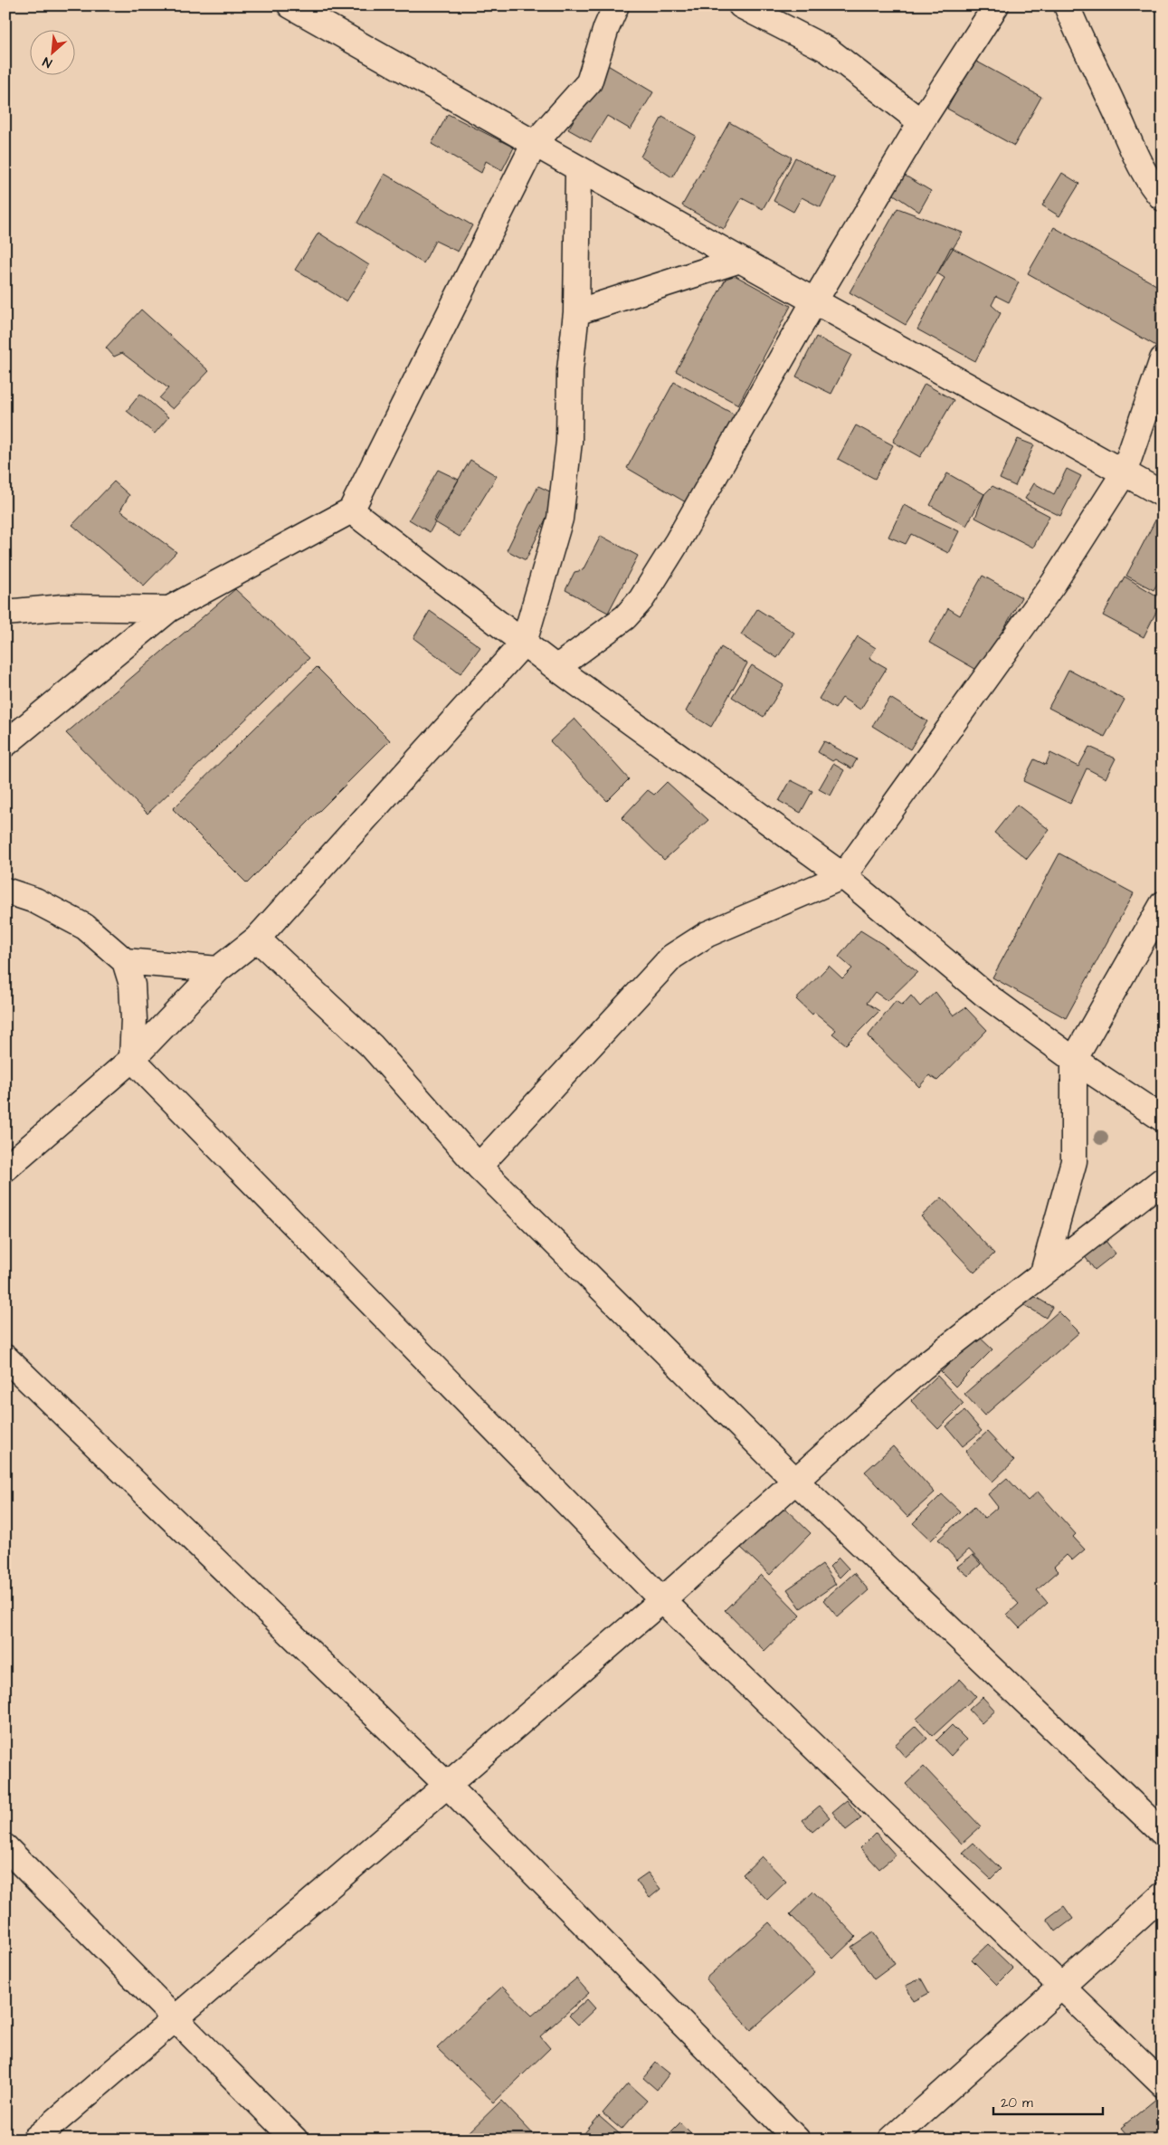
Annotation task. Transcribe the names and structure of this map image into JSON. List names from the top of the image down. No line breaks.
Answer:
{"scale_bar":"20 m","north":"bottom left"}
